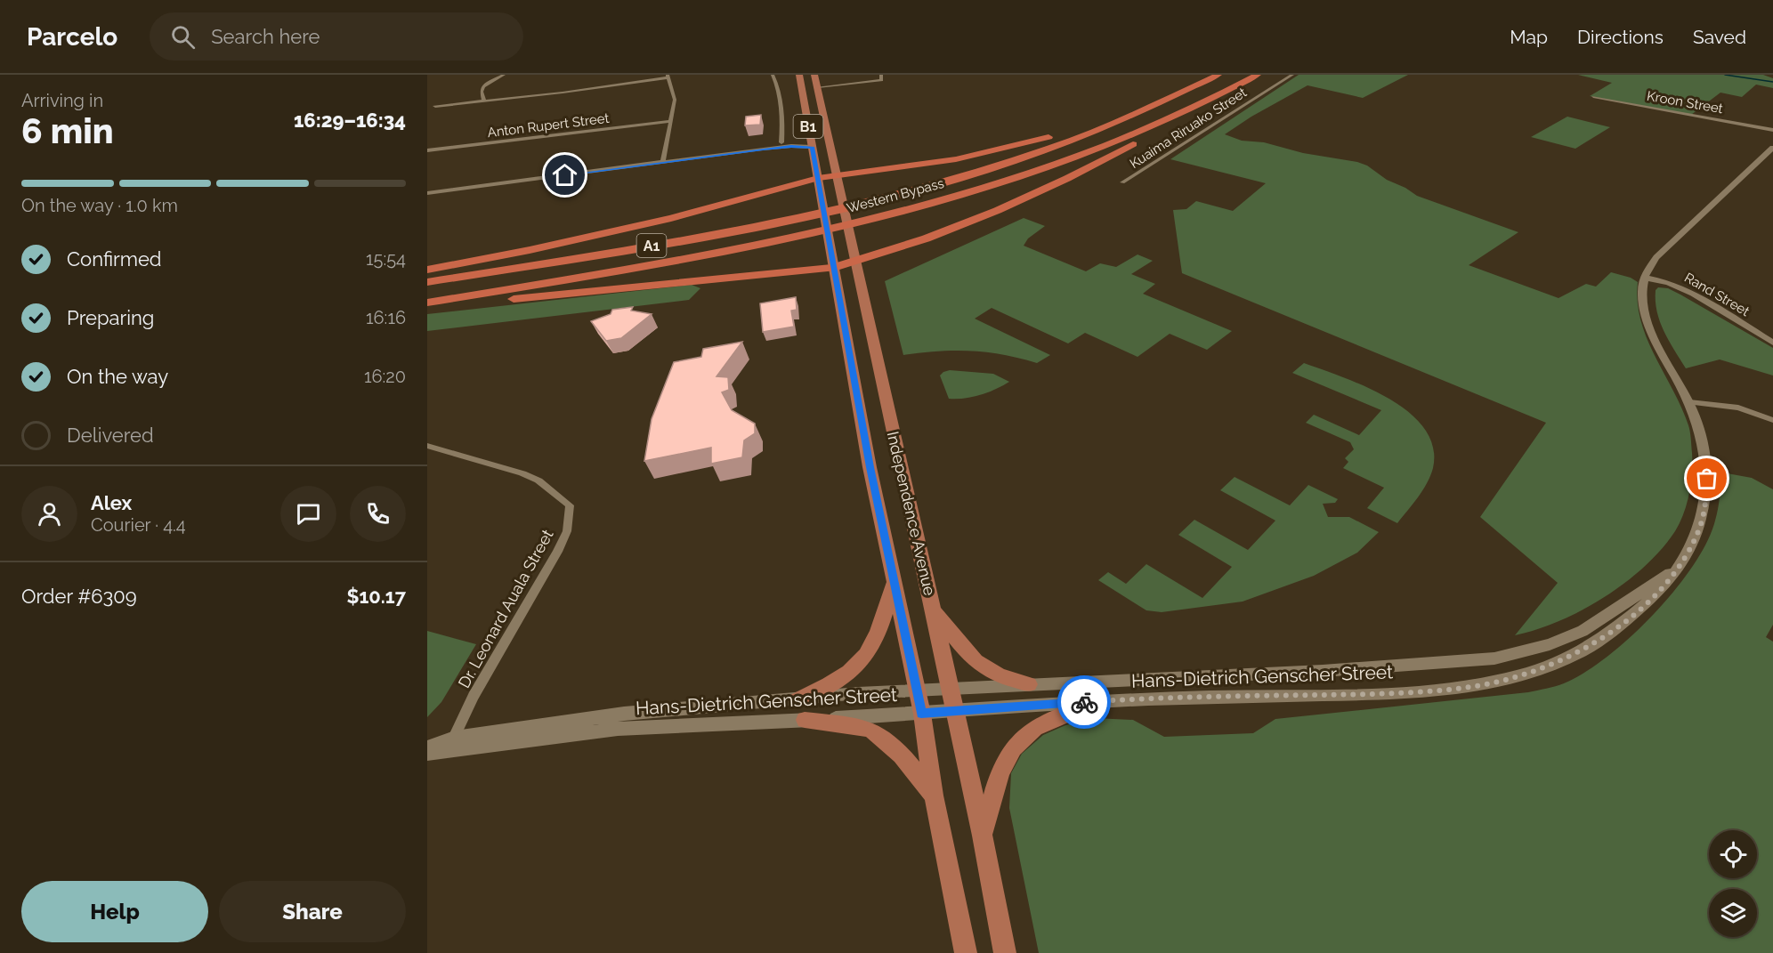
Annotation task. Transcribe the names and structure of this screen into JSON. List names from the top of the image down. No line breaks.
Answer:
{"streets":{"highway":["Western Bypass","A1"],"main road":["B1","Independence Avenue"],"street":["Kroon Street","Anton Rupert Street","Kuaima Riruako Street","Rand Street","Dr. Leonard Auala Street","Hans-Dietrich Genscher Street"]},"crossings":[["Rand Street","Hans-Dietrich Genscher Street"],["Independence Avenue","Hans-Dietrich Genscher Street"],["Dr. Leonard Auala Street","Hans-Dietrich Genscher Street"]],"page":{"header":"Parcelo","search":"Search here","nav":["Map","Directions","Saved"],"heading":["6 min","Arriving in","16:29–16:34"],"panel":["Alex","Courier · 4.4","Order #6309","$10.17"],"bar":"On the way · 1.0 km","list":[["Confirmed","15:54"],["Preparing","16:16"],["On the way","16:20"],"Delivered"],"buttons":["Help","Share"]}}
